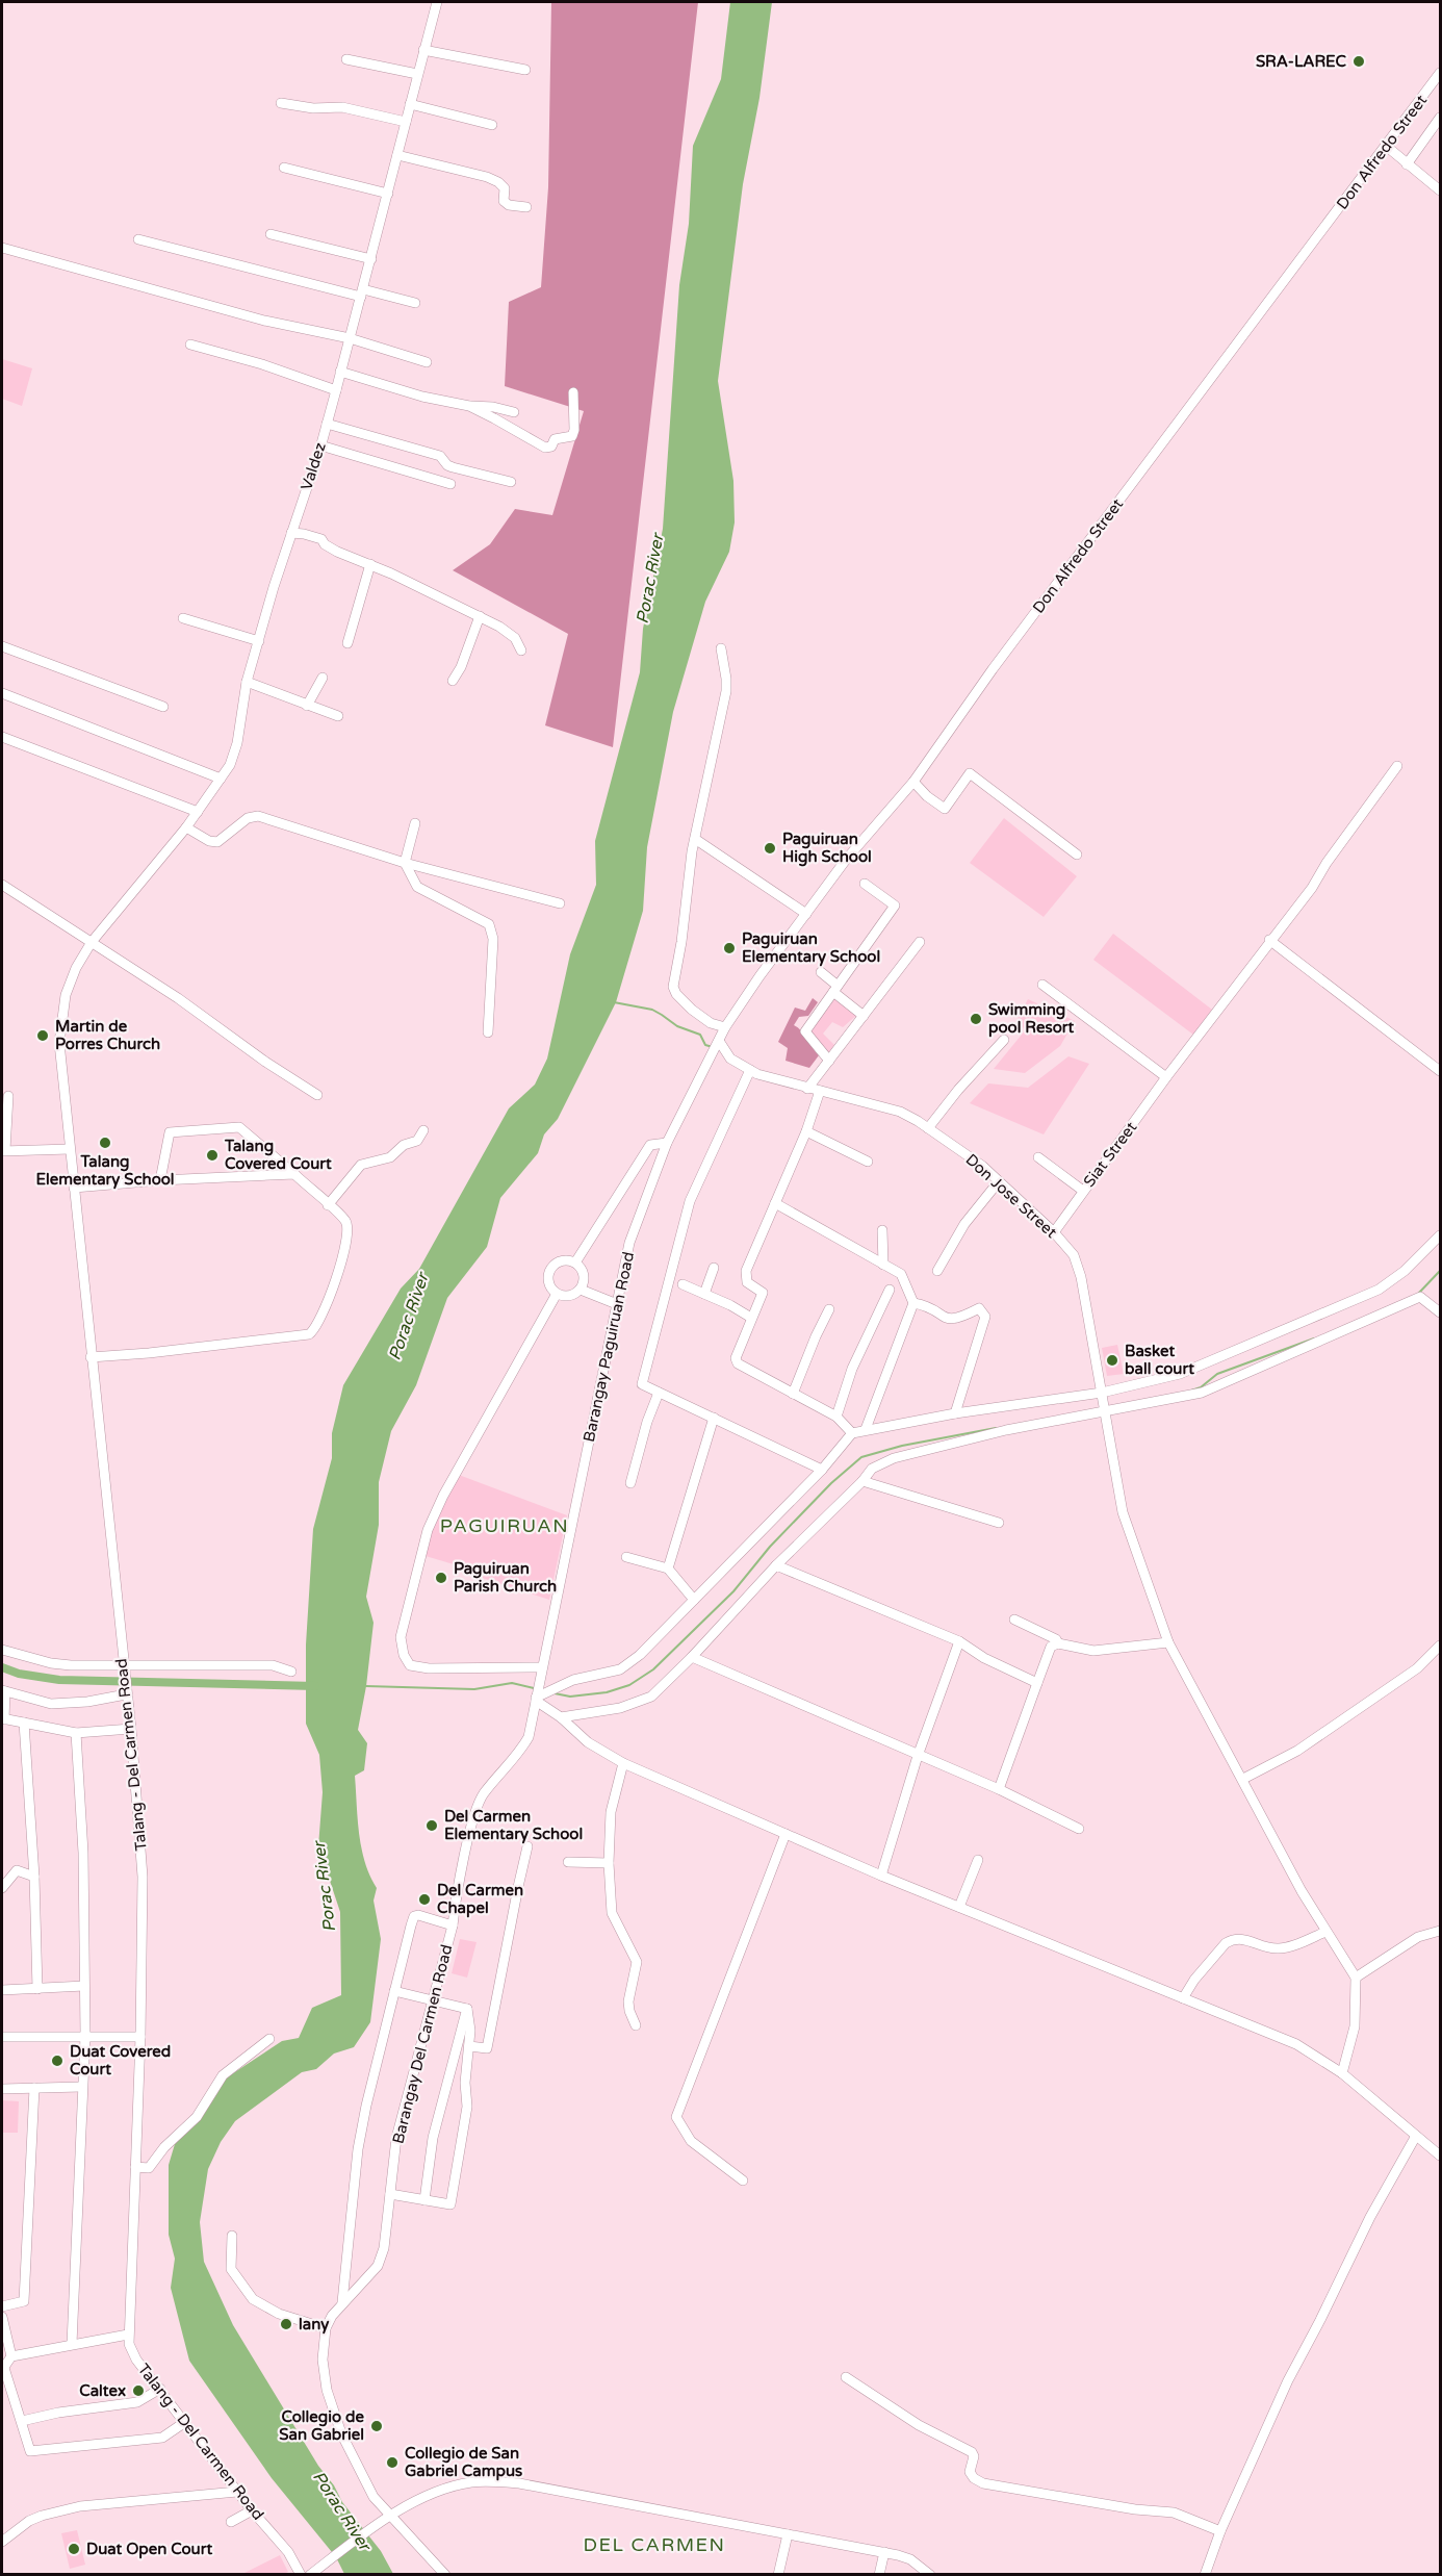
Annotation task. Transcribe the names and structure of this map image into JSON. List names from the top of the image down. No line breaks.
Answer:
{"streets":{"street":["Don Alfredo Street","Valdez","Siat Street","Don Jose Street","Barangay Paguiruan Road","Talang - Del Carmen Road","Barangay Del Carmen Road"]},"crossings":[["Don Alfredo Street","Don Jose Street"],["Don Alfredo Street","Barangay Paguiruan Road"],["Valdez","Talang - Del Carmen Road"],["Siat Street","Don Jose Street"],["Don Jose Street","Barangay Paguiruan Road"],["Barangay Paguiruan Road","Barangay Del Carmen Road"]],"districts":["PAGUIRUAN","DEL CARMEN"],"water":["Porac River"],"places":["SRA-LAREC","Paguiruan High School","Paguiruan Elementary School","Swimming pool Resort","Martin de Porres Church","Talang Elementary School","Talang Covered Court","Basket ball court","Paguiruan Parish Church","Del Carmen Elementary School","Del Carmen Chapel","Duat Covered Court","lany","Caltex","Collegio de San Gabriel","Collegio de San Gabriel Campus","Duat Open Court"]}
